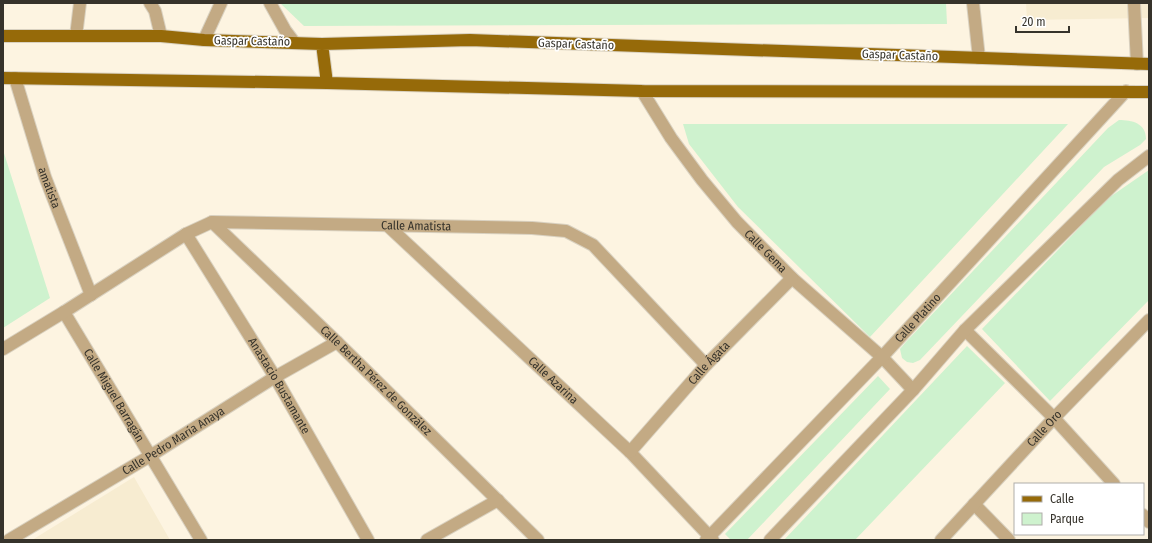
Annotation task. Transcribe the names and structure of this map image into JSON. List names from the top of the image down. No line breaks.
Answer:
{"streets":{"main road":["Gaspar Castaño"],"street":["amatista","Calle Amatista","Calle Gema","Calle Platino","Calle Ágata","Calle Bertha Pérez de González","Calle Azarina","Anastacio Bustamante","Calle Miguel Barragán","Calle Oro","Calle Pedro María Anaya"]},"crossings":[["amatista","Calle Amatista"],["Calle Amatista","Calle Ágata"],["Calle Amatista","Calle Bertha Pérez de González"],["Calle Amatista","Calle Azarina"],["Calle Amatista","Anastacio Bustamante"],["Calle Amatista","Calle Miguel Barragán"],["Calle Gema","Calle Platino"],["Calle Gema","Calle Ágata"],["Calle Platino","Calle Azarina"],["Calle Ágata","Calle Azarina"],["Calle Bertha Pérez de González","Calle Pedro María Anaya"],["Anastacio Bustamante","Calle Pedro María Anaya"],["Calle Miguel Barragán","Calle Pedro María Anaya"]],"legend":["Calle","Parque"],"scale_bar":"20 m"}
